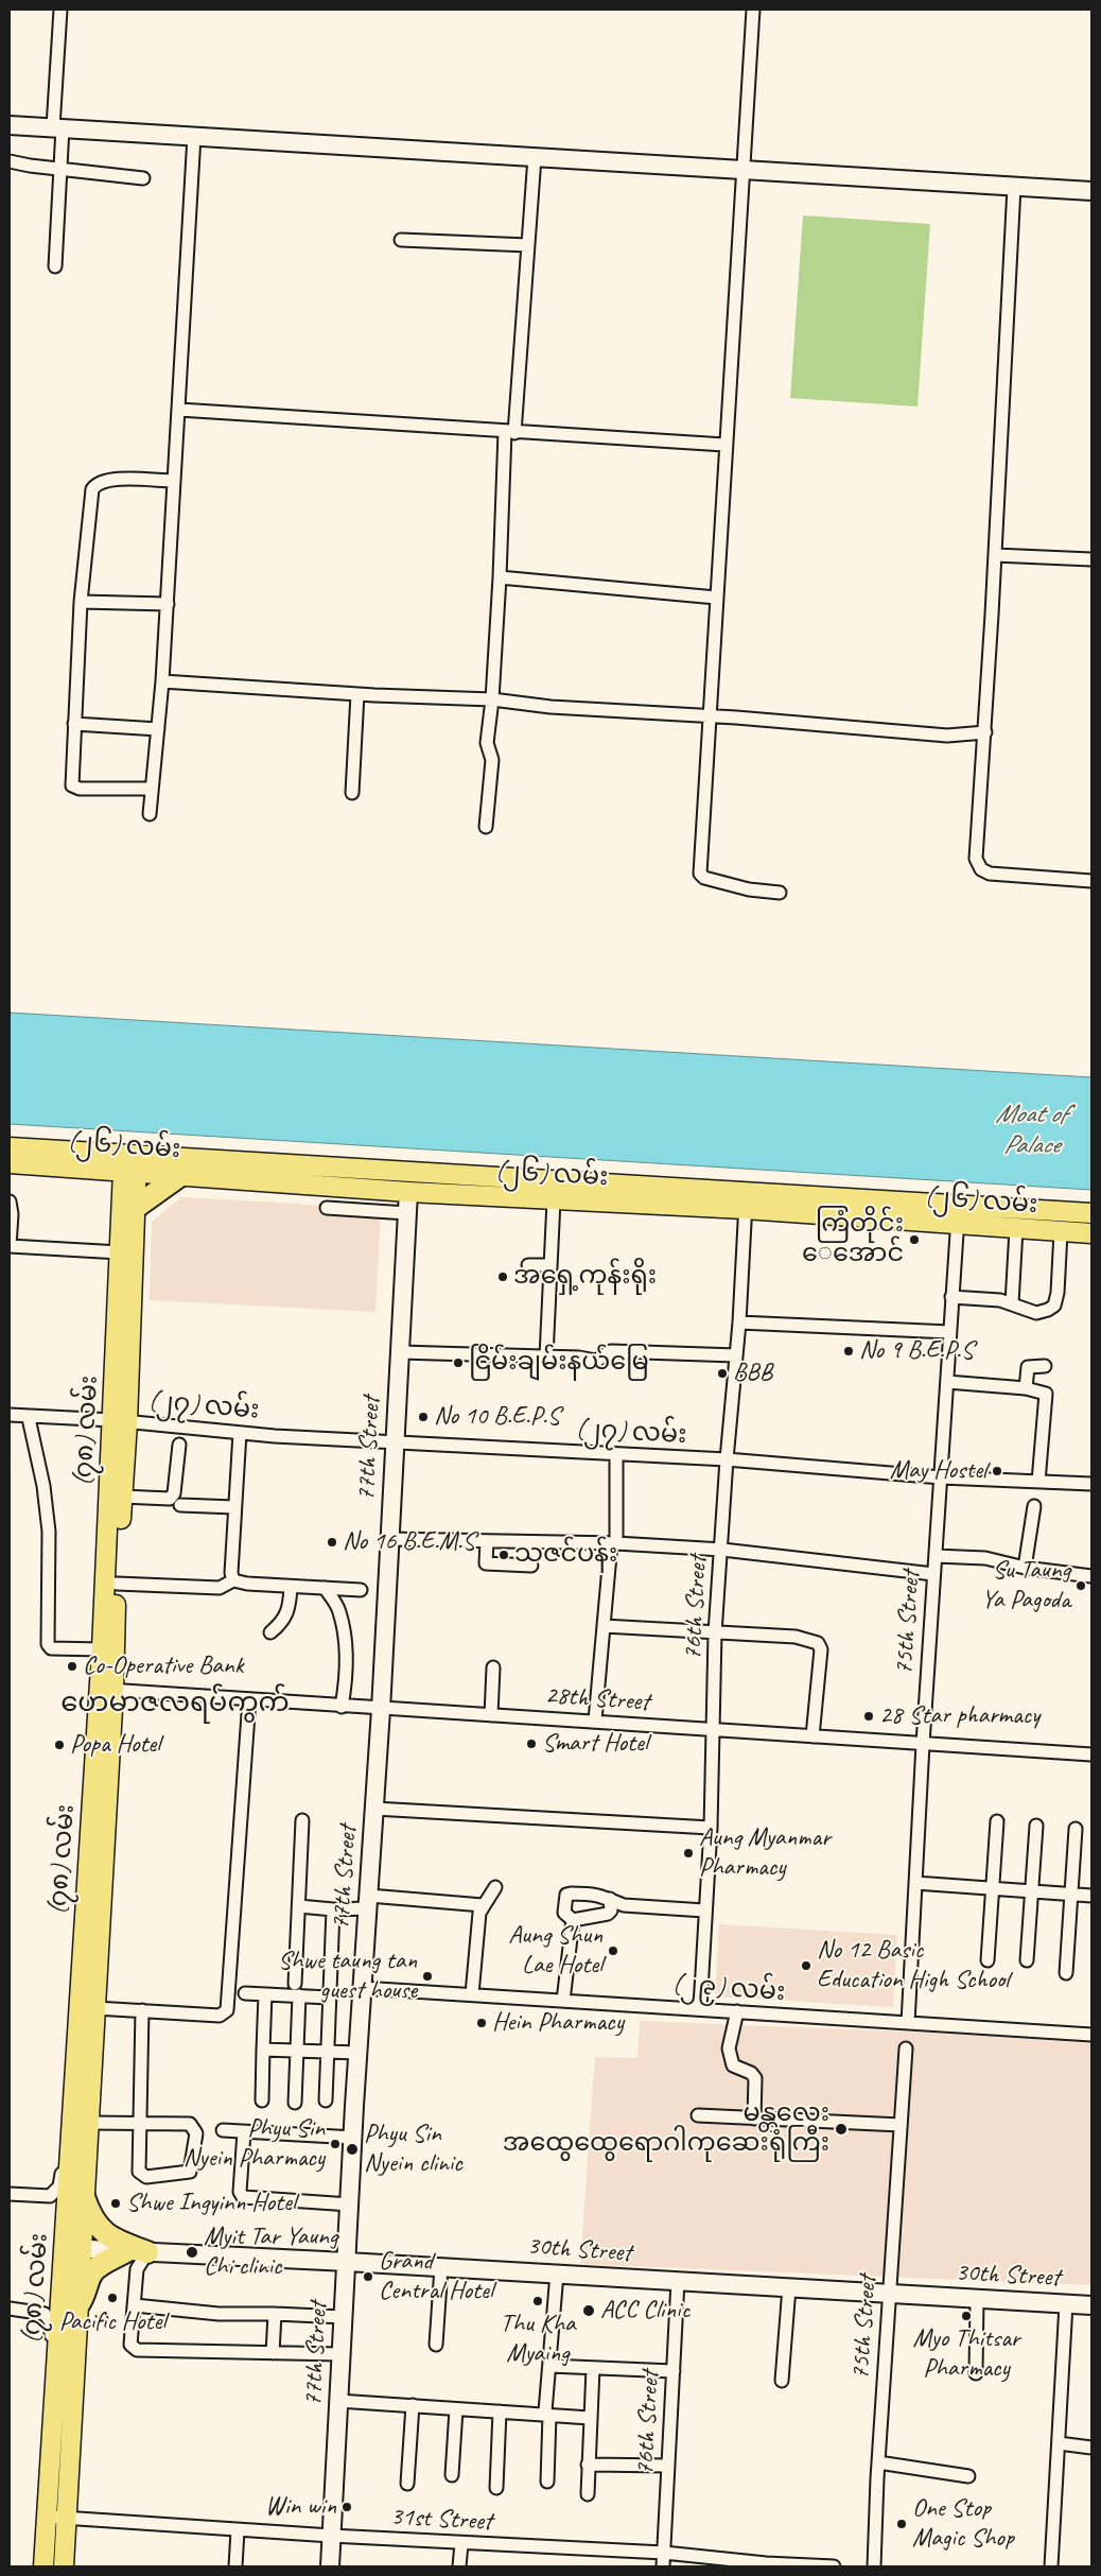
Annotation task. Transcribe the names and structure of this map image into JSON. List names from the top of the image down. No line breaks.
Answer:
{"streets":{"main road":["(၂၆) လမ်း","(၇၈) လမ်း"],"street":["(၂၇) လမ်း","77th Street","76th Street","75th Street","28th Street","(၂၉) လမ်း","30th Street","31st Street"]},"crossings":[["(၂၆) လမ်း","(၇၈) လမ်း"],["(၂၆) လမ်း","77th Street"],["(၂၆) လမ်း","76th Street"],["(၂၆) လမ်း","75th Street"],["(၂၇) လမ်း","(၇၈) လမ်း"],["(၂၇) လမ်း","77th Street"],["(၂၇) လမ်း","76th Street"],["(၂၇) လမ်း","75th Street"],["(၇၈) လမ်း","28th Street"],["(၇၈) လမ်း","30th Street"],["(၇၈) လမ်း","31st Street"],["77th Street","28th Street"],["77th Street","(၂၉) လမ်း"],["77th Street","30th Street"],["77th Street","31st Street"],["76th Street","28th Street"],["76th Street","(၂၉) လမ်း"],["76th Street","30th Street"],["76th Street","31st Street"],["75th Street","28th Street"],["75th Street","(၂၉) လမ်း"],["75th Street","30th Street"]],"districts":["ဟေမာဇလရပ်ကွက်"],"water":["Moat of Palace"],"places":["ကြံတိုင်း‌ ‌ေအောင်","အရှေ့ကုန်းရိုး","No 9 B.E.P.S","ငြိမ်းချမ်း‌နယ်မြေ","BBB","No 10 B.E.P.S","May Hostel","No 16 B.E.M.S","သဇင်ပန်း","Su Taung Ya Pagoda","Co-Operative Bank","28 Star pharmacy","Smart Hotel","Popa Hotel","Aung Myanmar Pharmacy","Aung Shun Lae Hotel","No 12 Basic Education High School","Shwe taung tan guest house","Hein Pharmacy","မန္တလေး အထွေထွေရောဂါကုဆေးရုံကြီး","Phyu Sin Nyein Pharmacy","Phyu Sin Nyein clinic","Shwe Ingyinn Hotel","Myit Tar Yaung Chi clinic","Grand Central Hotel","Pacific Hotel","Thu Kha Myaing","ACC Clinic","Myo Thitsar Pharmacy","Win win","One Stop Magic Shop"]}
